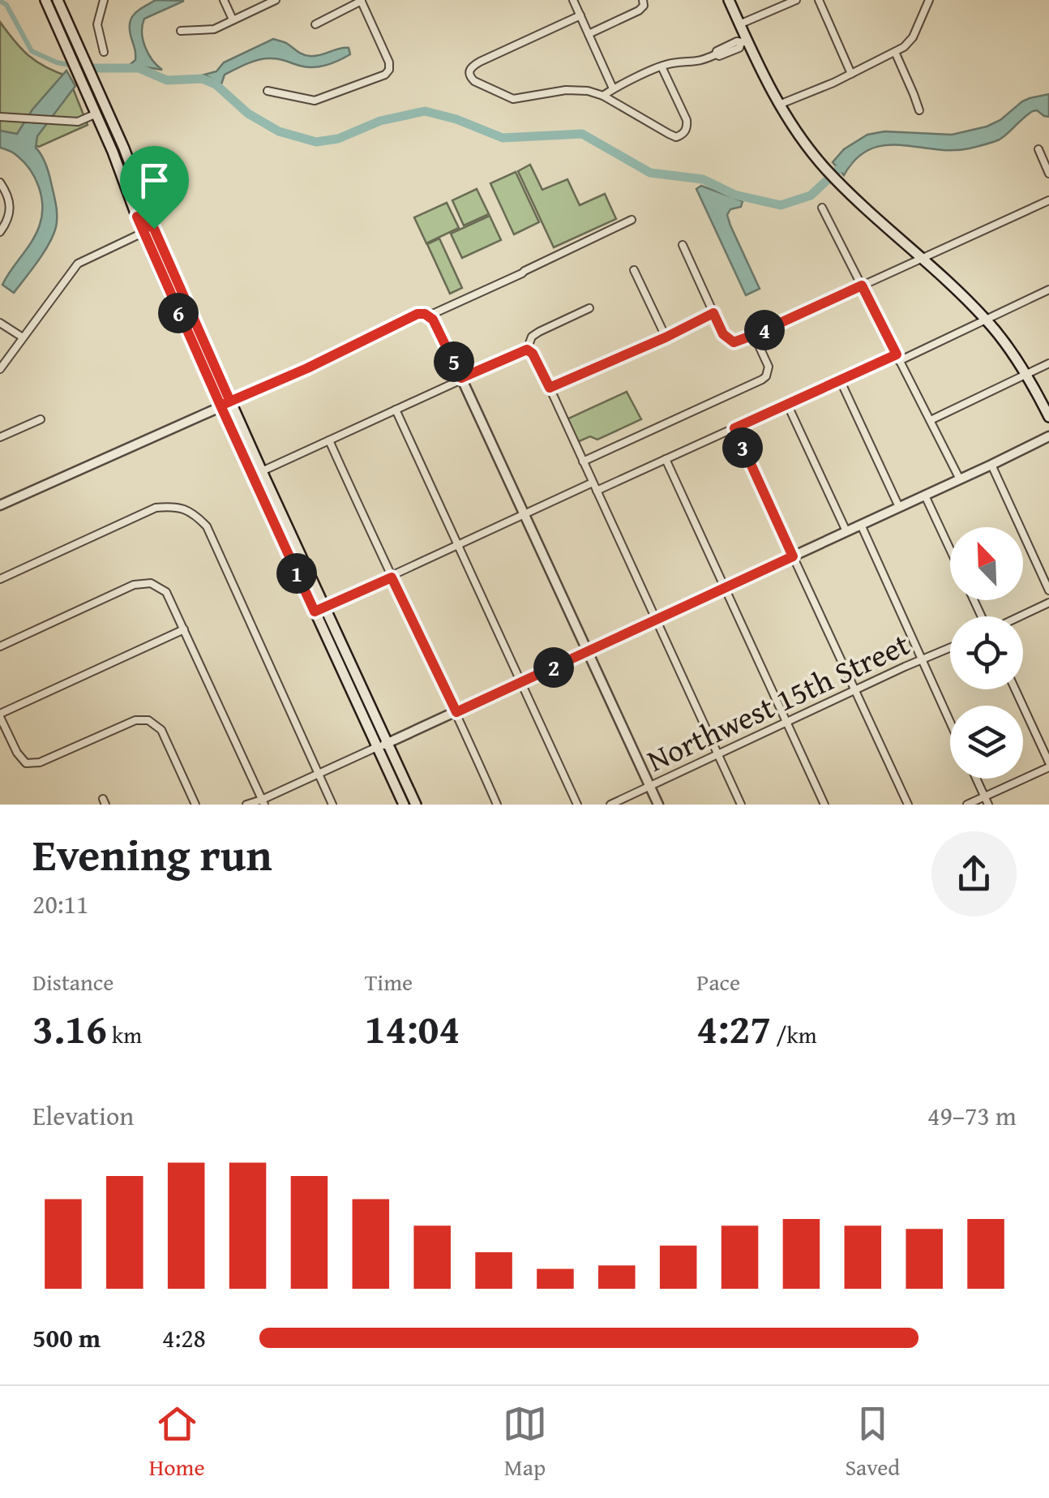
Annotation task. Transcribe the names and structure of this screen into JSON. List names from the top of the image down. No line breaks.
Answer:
{"streets":{"street":["Northwest 15th Street"]},"north":"top left","page":{"pins":["6","4","5","3","1","2"],"heading":["Evening run","20:11"],"stats":[["Distance","3.16 km"],["Time","14:04"],["Pace","4:27 /km"]],"chart":["Elevation","49–73 m"],"list":[{"name":"500 m","note":"4:28"}],"tabs":["Home","Map","Saved"]}}
